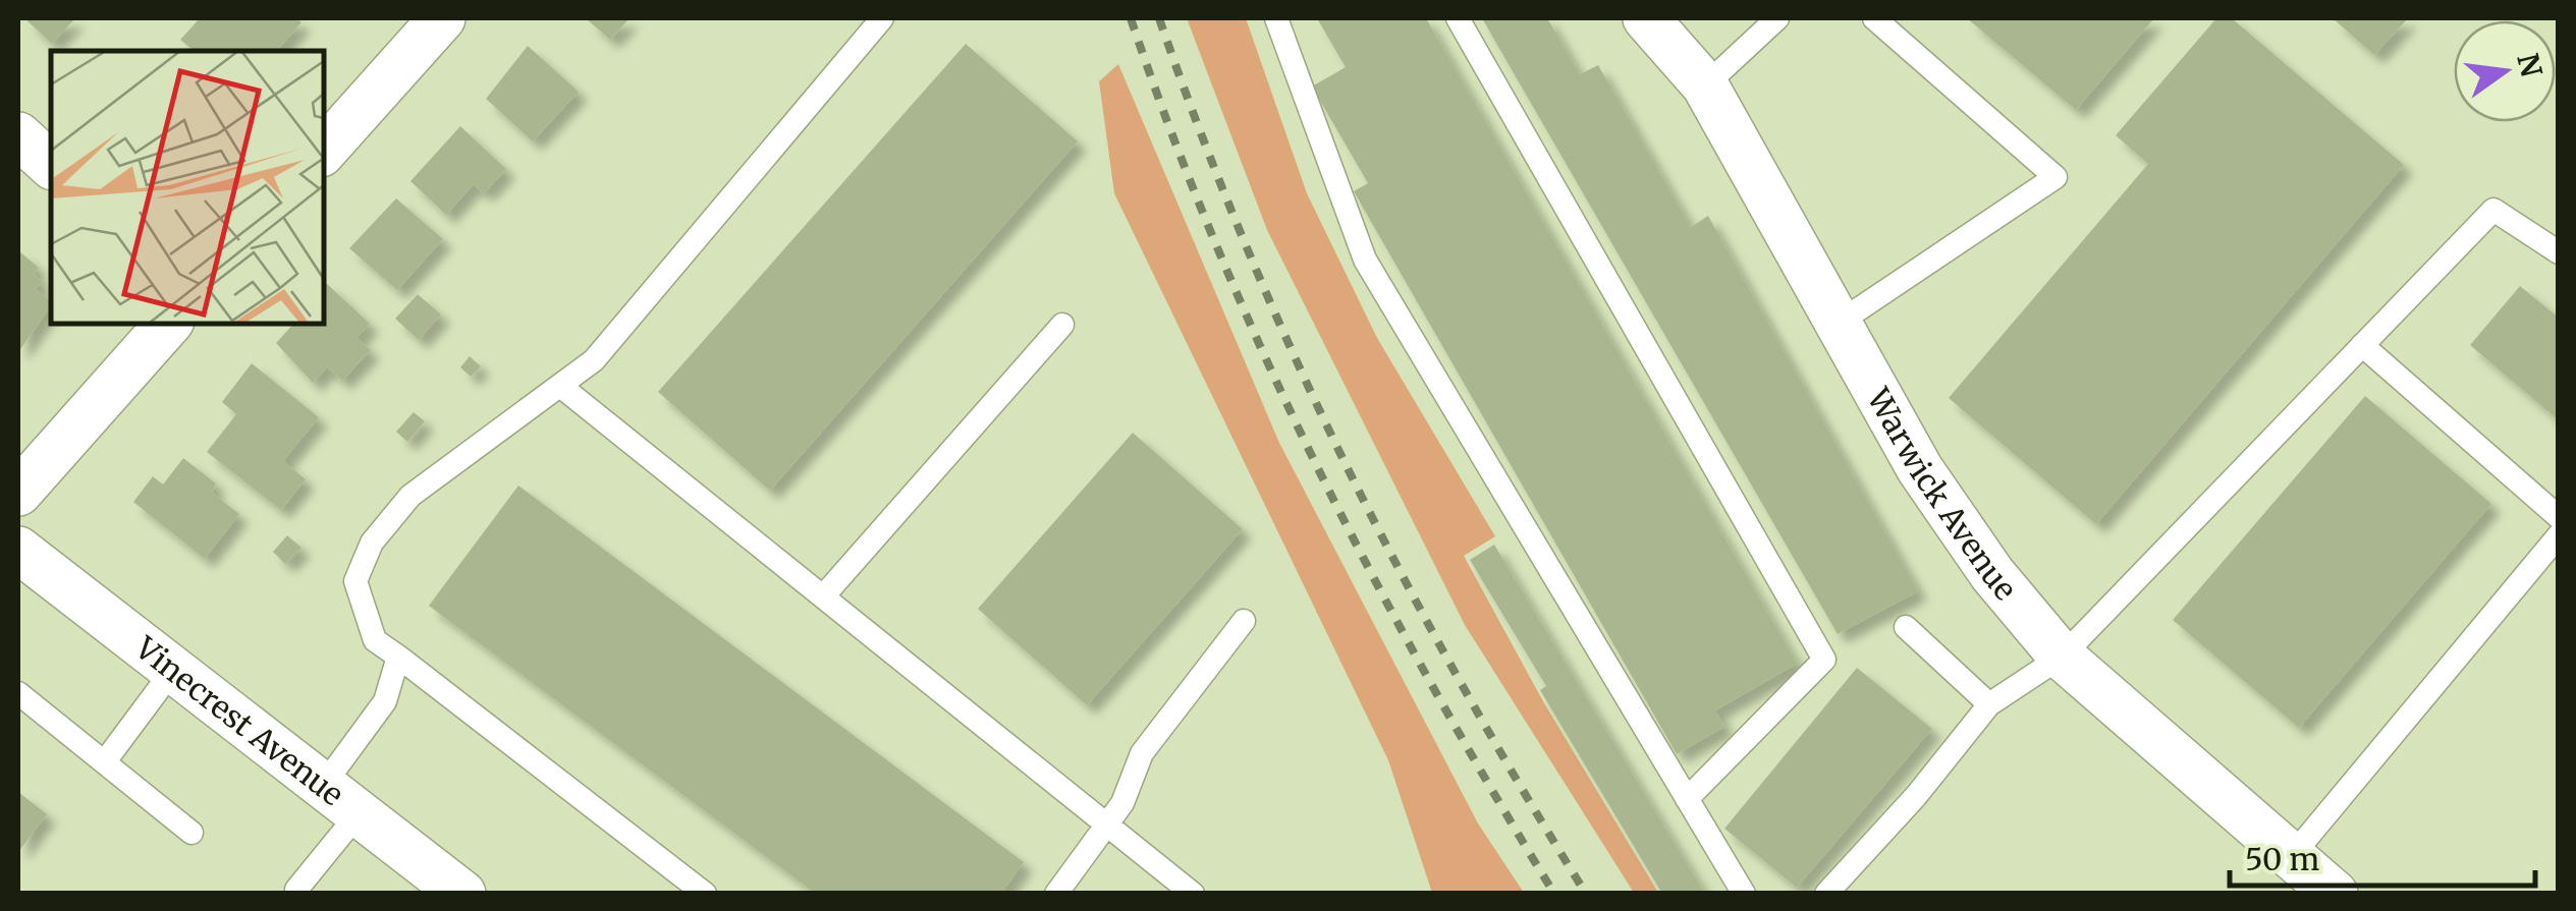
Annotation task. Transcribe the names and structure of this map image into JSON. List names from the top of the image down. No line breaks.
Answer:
{"streets":{"street":["Warwick Avenue","Vinecrest Avenue"]},"scale_bar":"50 m","north":"right"}
